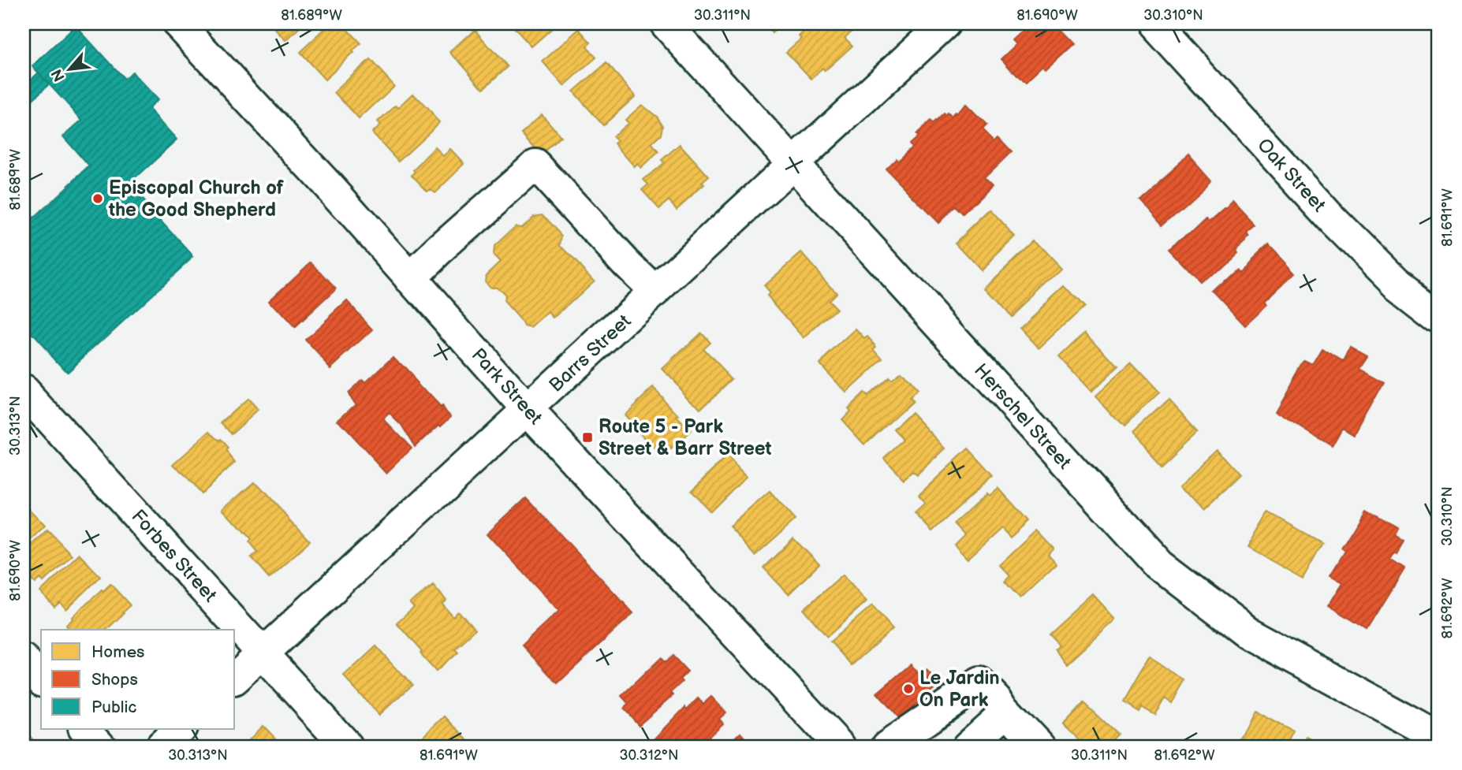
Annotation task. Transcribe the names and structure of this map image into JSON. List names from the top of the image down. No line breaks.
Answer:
{"streets":{"street":["Oak Street","Barrs Street","Park Street","Herschel Street","Forbes Street"]},"crossings":[["Barrs Street","Park Street"],["Barrs Street","Herschel Street"],["Barrs Street","Forbes Street"]],"places":{"other":["Episcopal Church of the Good Shepherd","Le Jardin On Park"],"transit":["Route 5 - Park Street & Barr Street"]},"legend":["Homes","Shops","Public"],"north":"bottom left","coordinates":["81.689°W","30.311°N","81.690°W","30.310°N","81.691°W","30.313°N","81.692°W","30.312°N"]}
